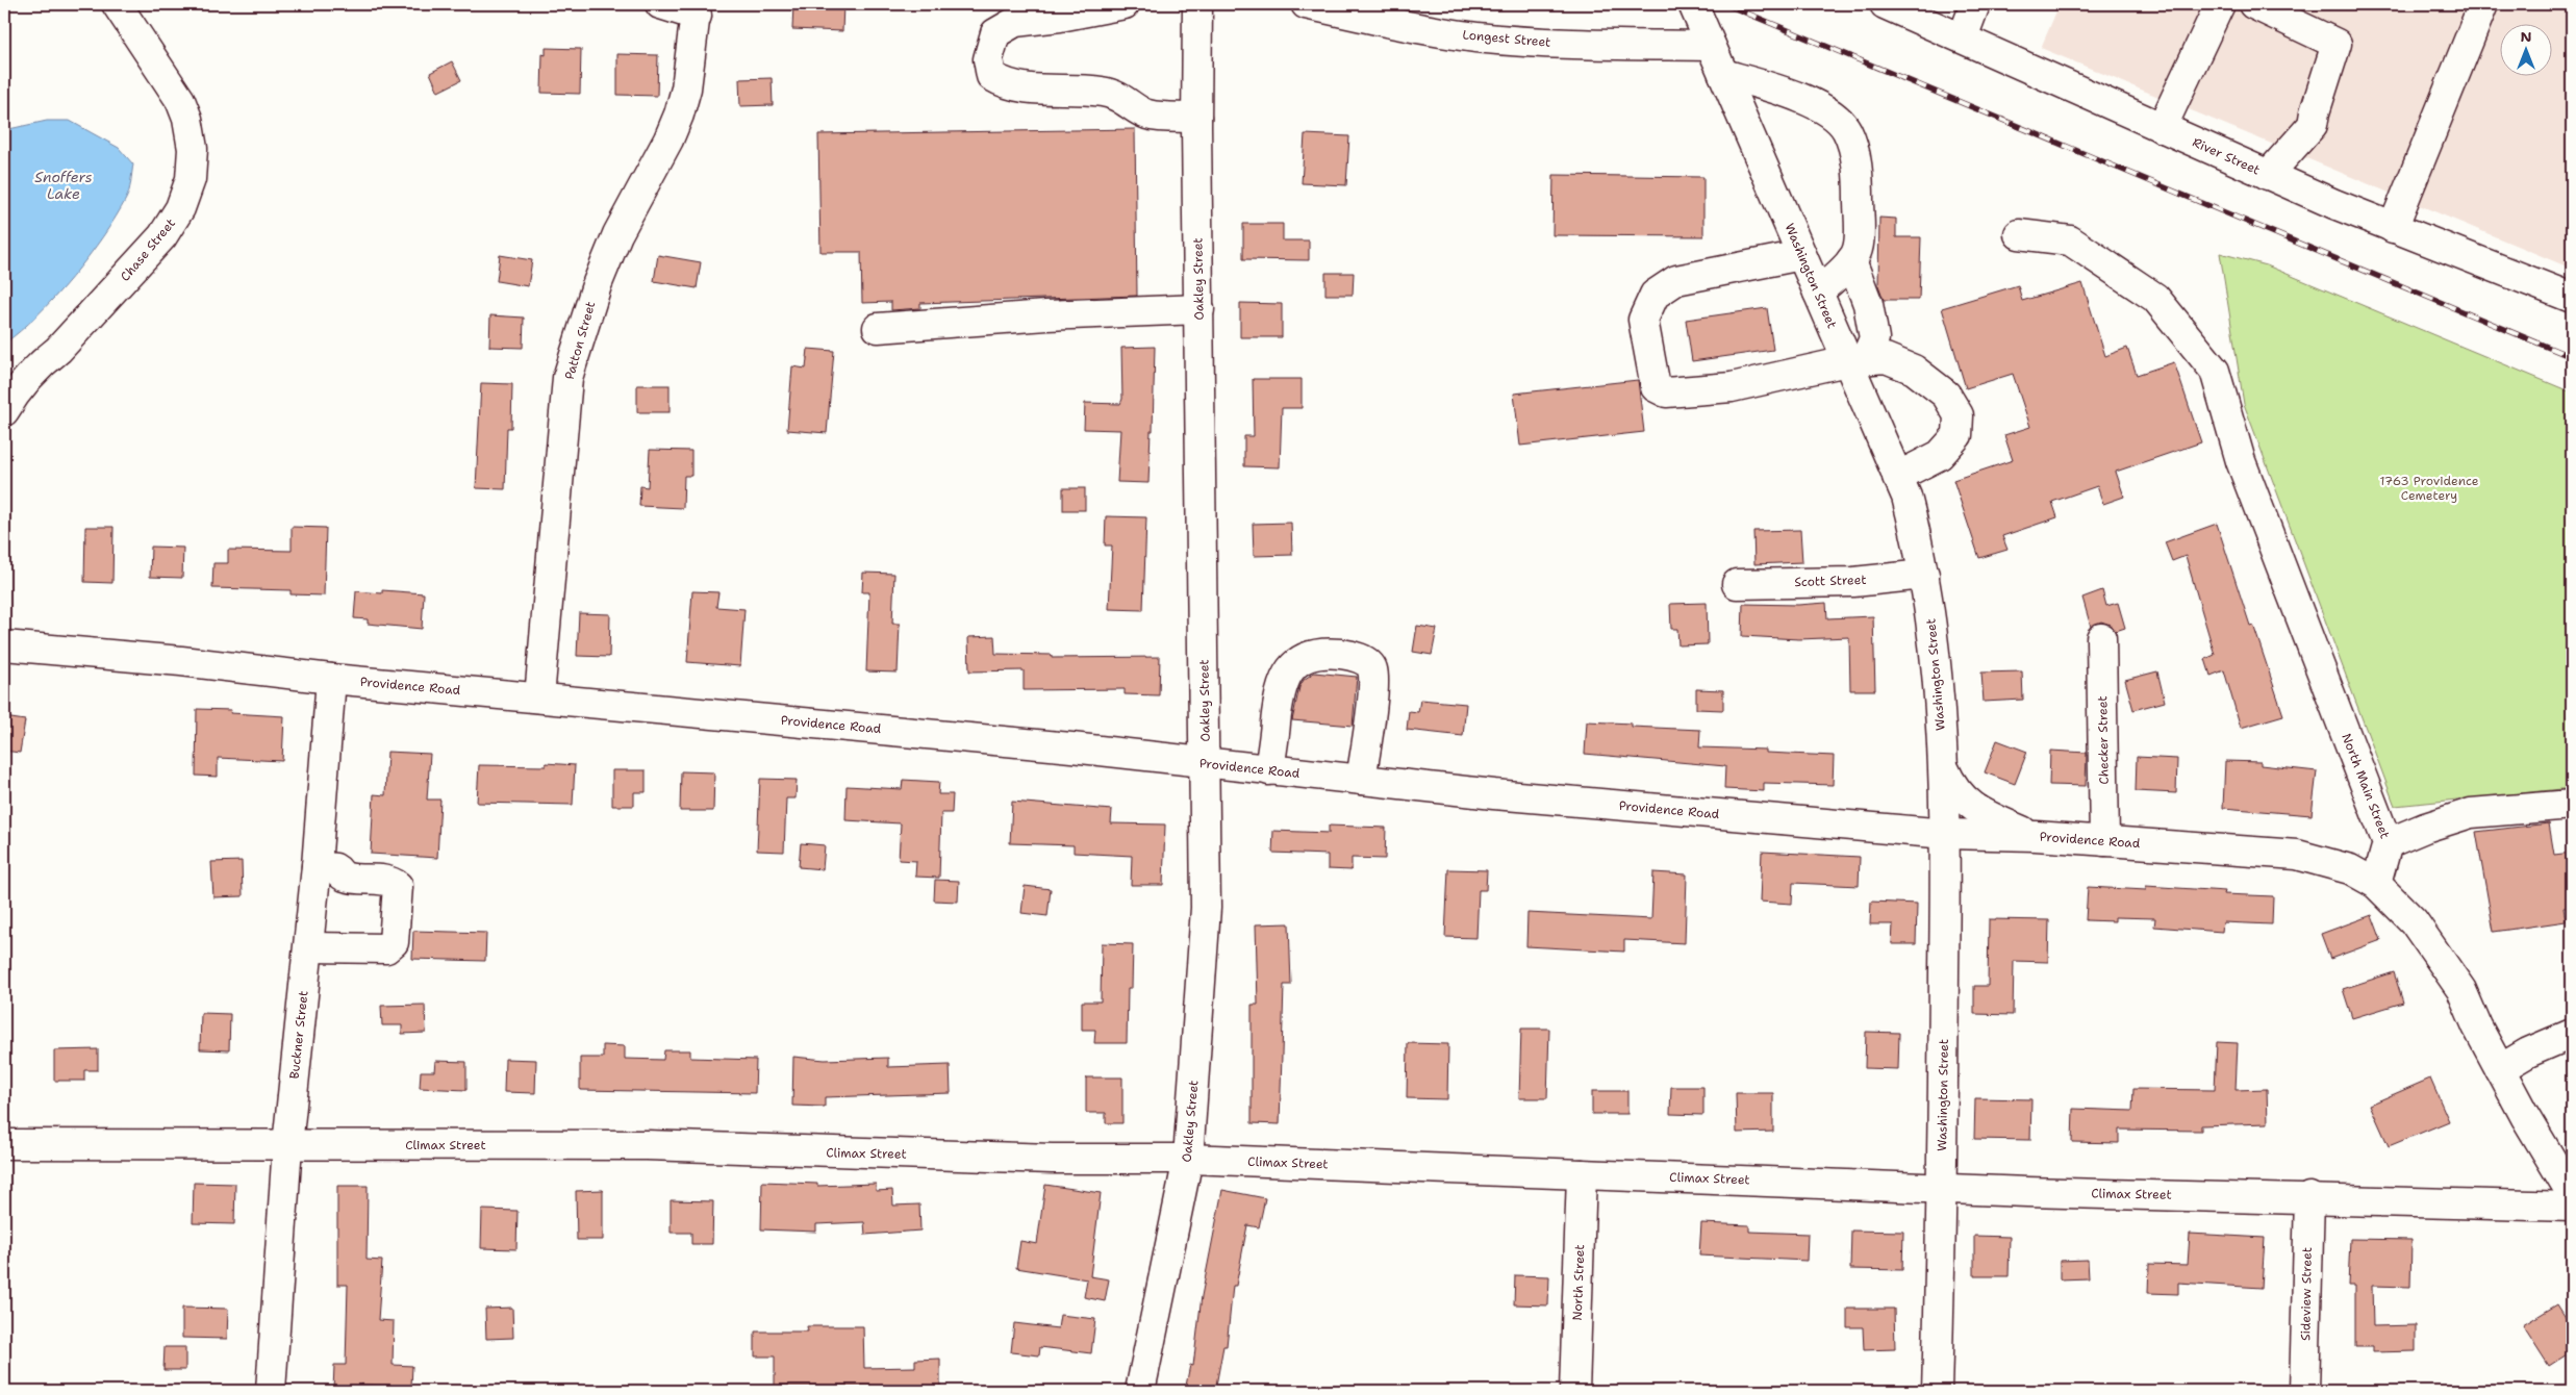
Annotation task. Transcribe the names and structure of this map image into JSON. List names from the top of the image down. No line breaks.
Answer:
{"streets":{"street":["Longest Street","River Street","Chase Street","Washington Street","Oakley Street","Patton Street","Scott Street","Providence Road","Checker Street","North Main Street","Buckner Street","Climax Street","North Street","Sideview Street"]},"crossings":[["Longest Street","Washington Street"],["Washington Street","Scott Street"],["Washington Street","Providence Road"],["Washington Street","Climax Street"],["Oakley Street","Providence Road"],["Oakley Street","Climax Street"],["Patton Street","Providence Road"],["Providence Road","Checker Street"],["Providence Road","North Main Street"],["Providence Road","Buckner Street"],["Buckner Street","Climax Street"],["Climax Street","North Street"],["Climax Street","Sideview Street"]],"water":["Snoffers Lake"],"parks":["1763 Providence Cemetery"],"north":"top"}
